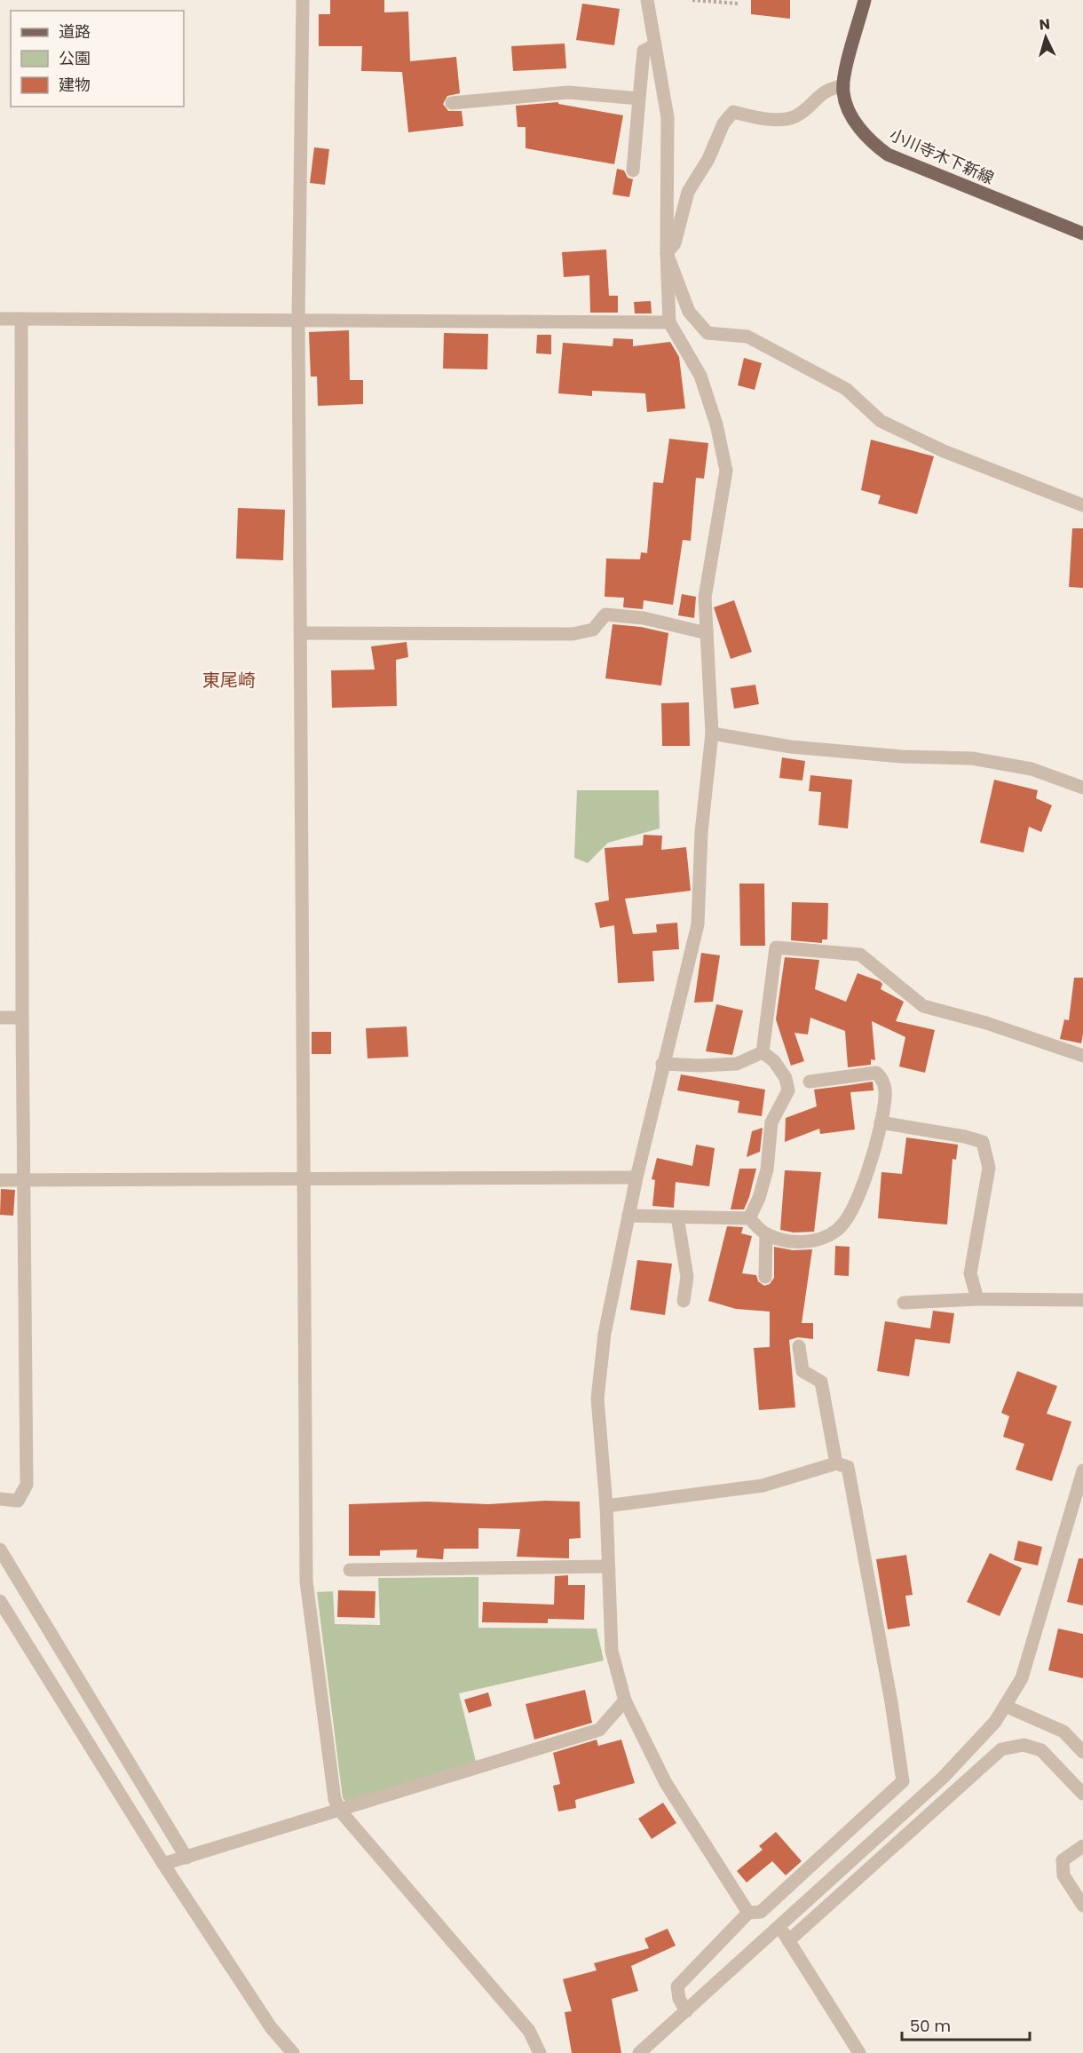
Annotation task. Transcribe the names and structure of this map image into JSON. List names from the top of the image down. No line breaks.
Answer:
{"streets":{"main road":["小川寺木下新線"]},"districts":["東尾崎"],"legend":["道路","公園","建物"],"scale_bar":"50 m","north":"top"}
